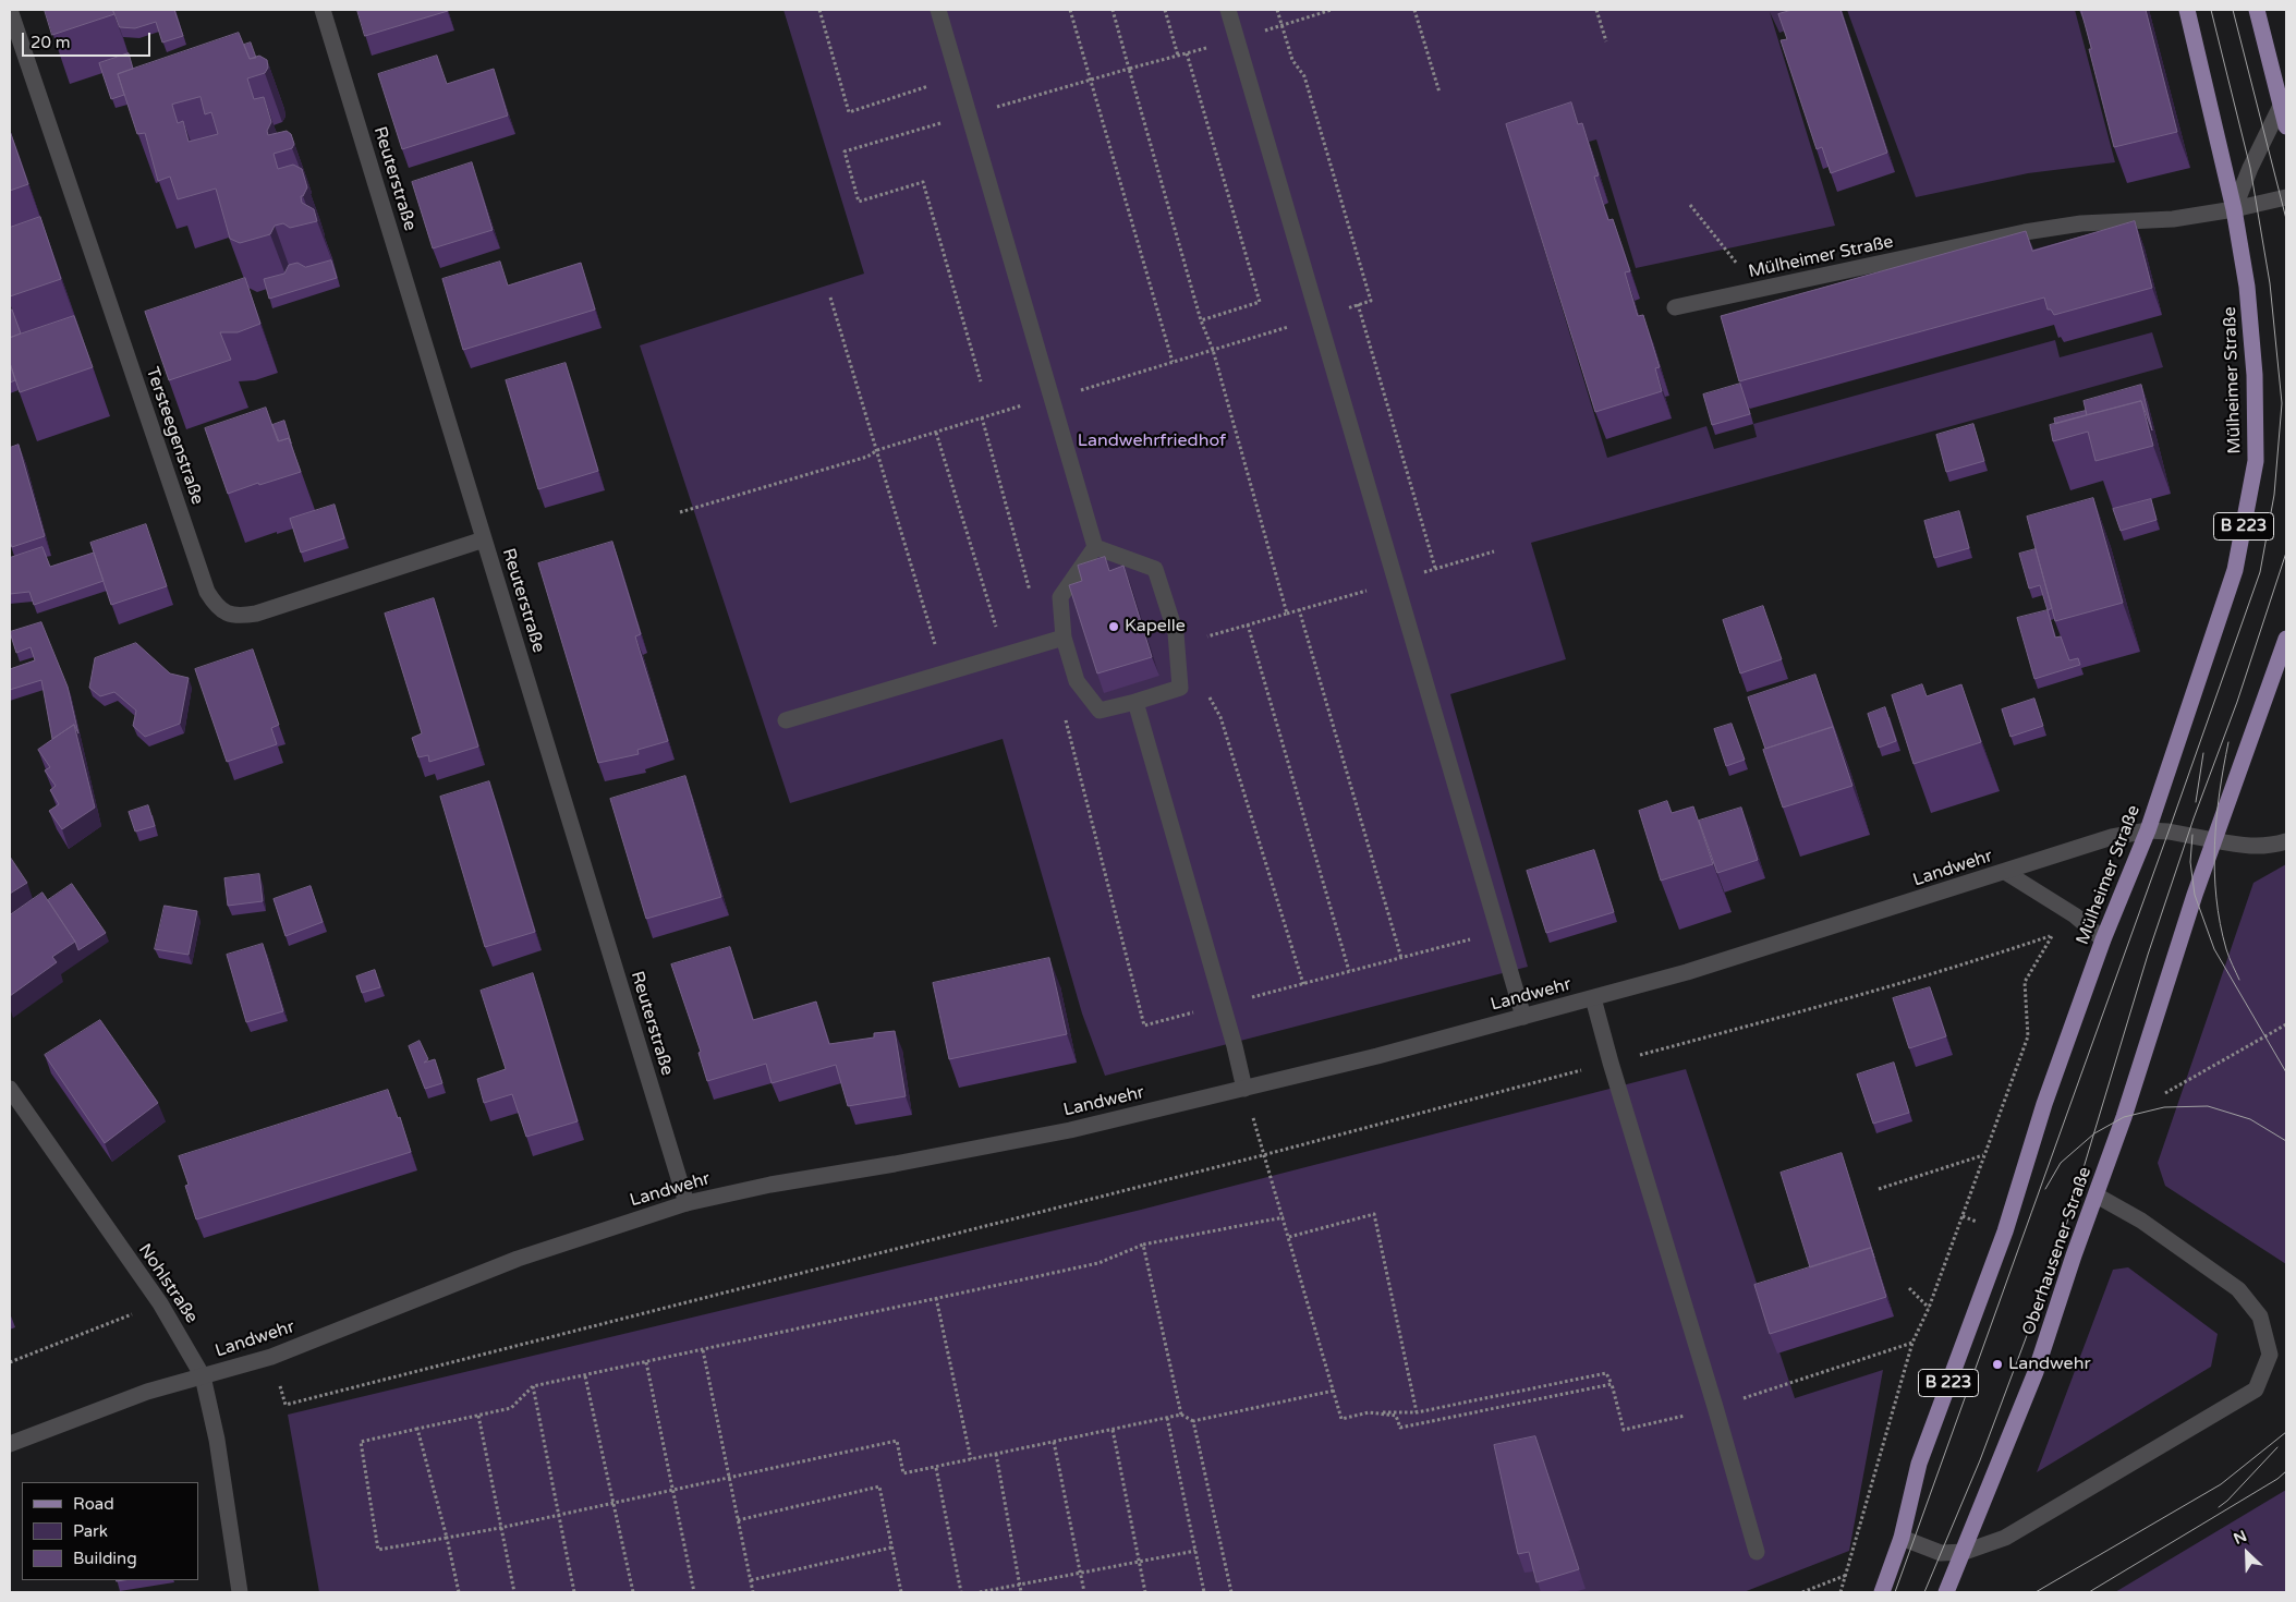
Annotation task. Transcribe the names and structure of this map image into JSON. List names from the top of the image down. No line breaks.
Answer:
{"streets":{"main road":["Mülheimer Straße","B 223","Oberhausener Straße"],"street":["Reuterstraße","Tersteegenstraße","Landwehr","Nohlstraße"]},"crossings":[["Reuterstraße","Tersteegenstraße"],["Reuterstraße","Landwehr"],["Mülheimer Straße","B 223"],["Mülheimer Straße","Landwehr"],["Landwehr","Oberhausener Straße"],["Landwehr","Nohlstraße"]],"parks":["Landwehrfriedhof"],"places":["Kapelle","Landwehr"],"legend":["Road","Park","Building"],"scale_bar":"20 m","north":"top left"}
